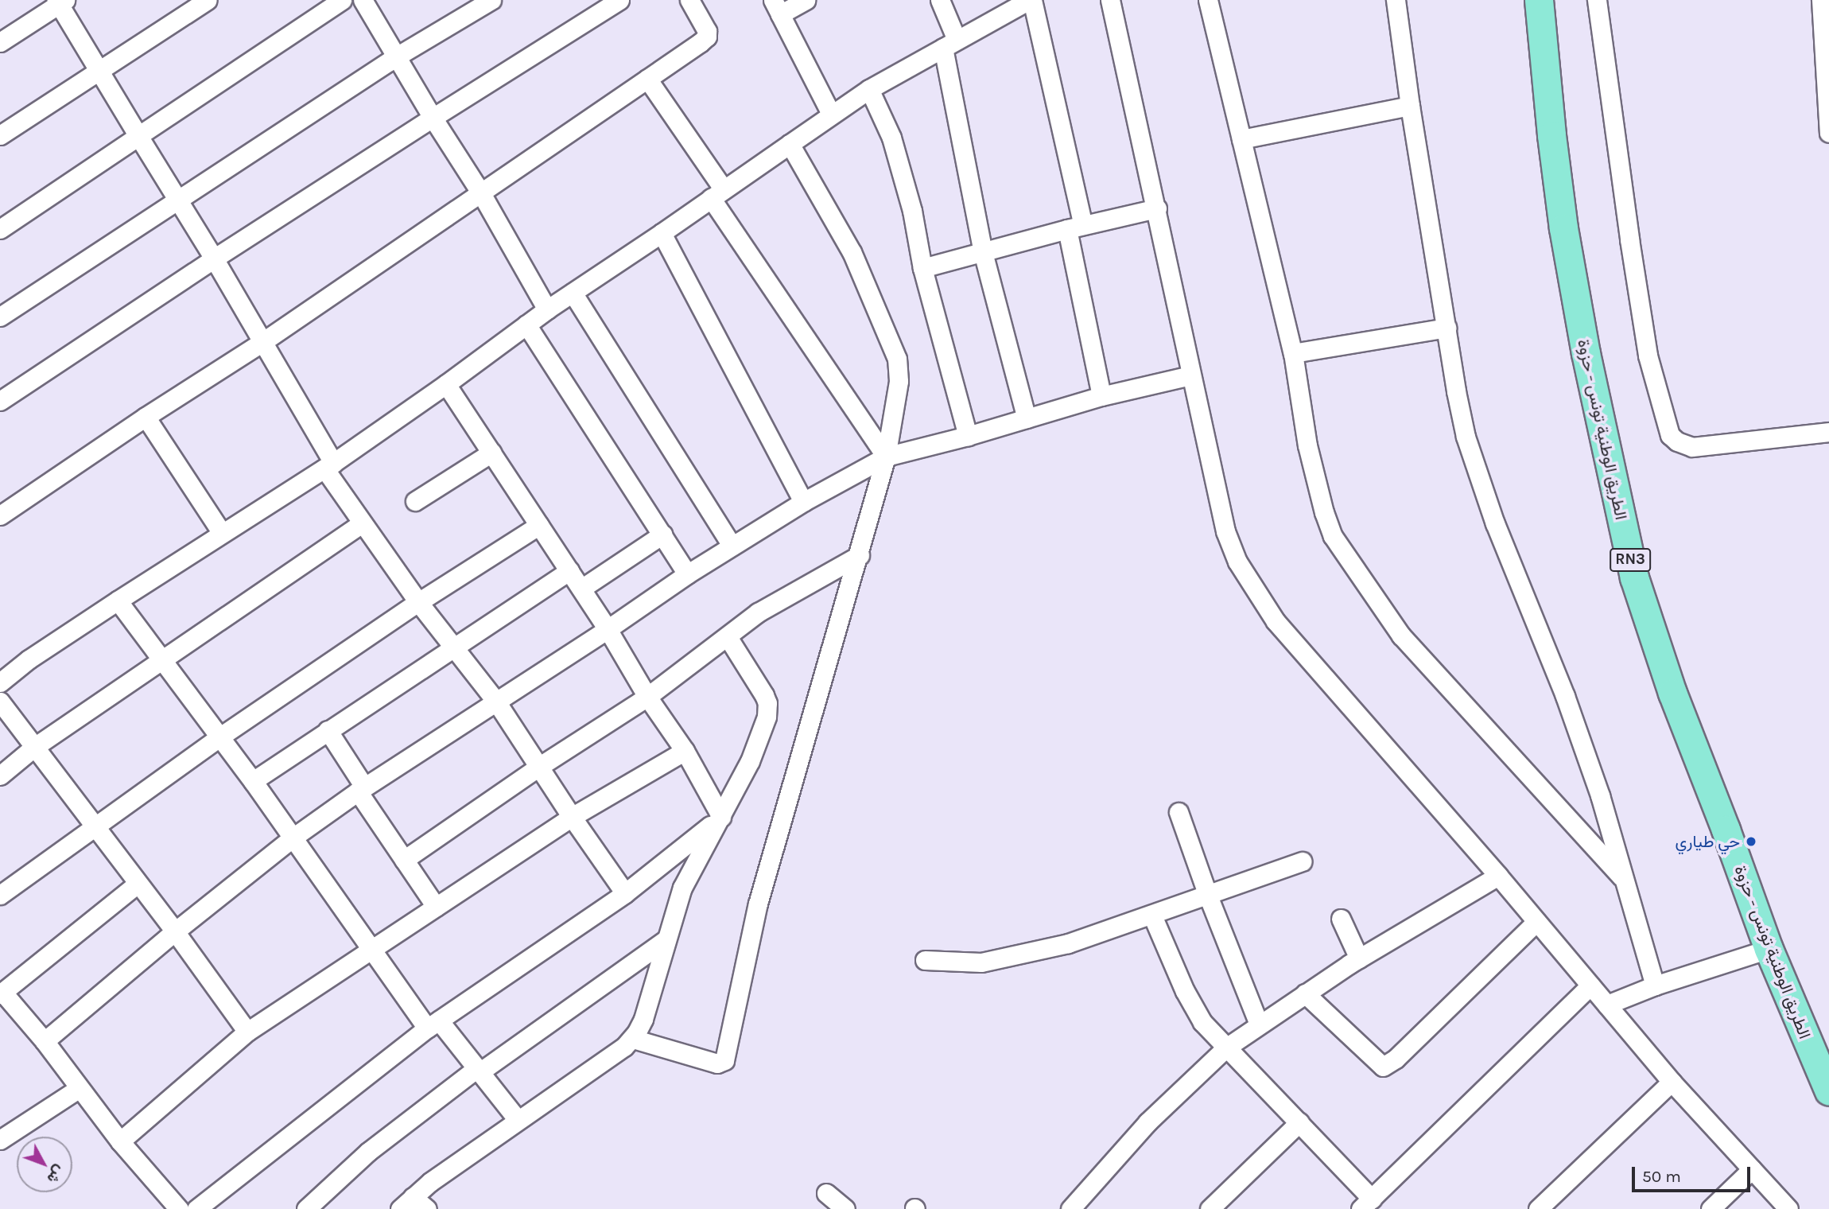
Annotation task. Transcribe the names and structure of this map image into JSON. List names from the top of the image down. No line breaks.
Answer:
{"streets":{"main road":["الطريق الوطنية تونس - حزوة","RN3"]},"places":["حي طياري"],"scale_bar":"50 m","north":"bottom right"}
